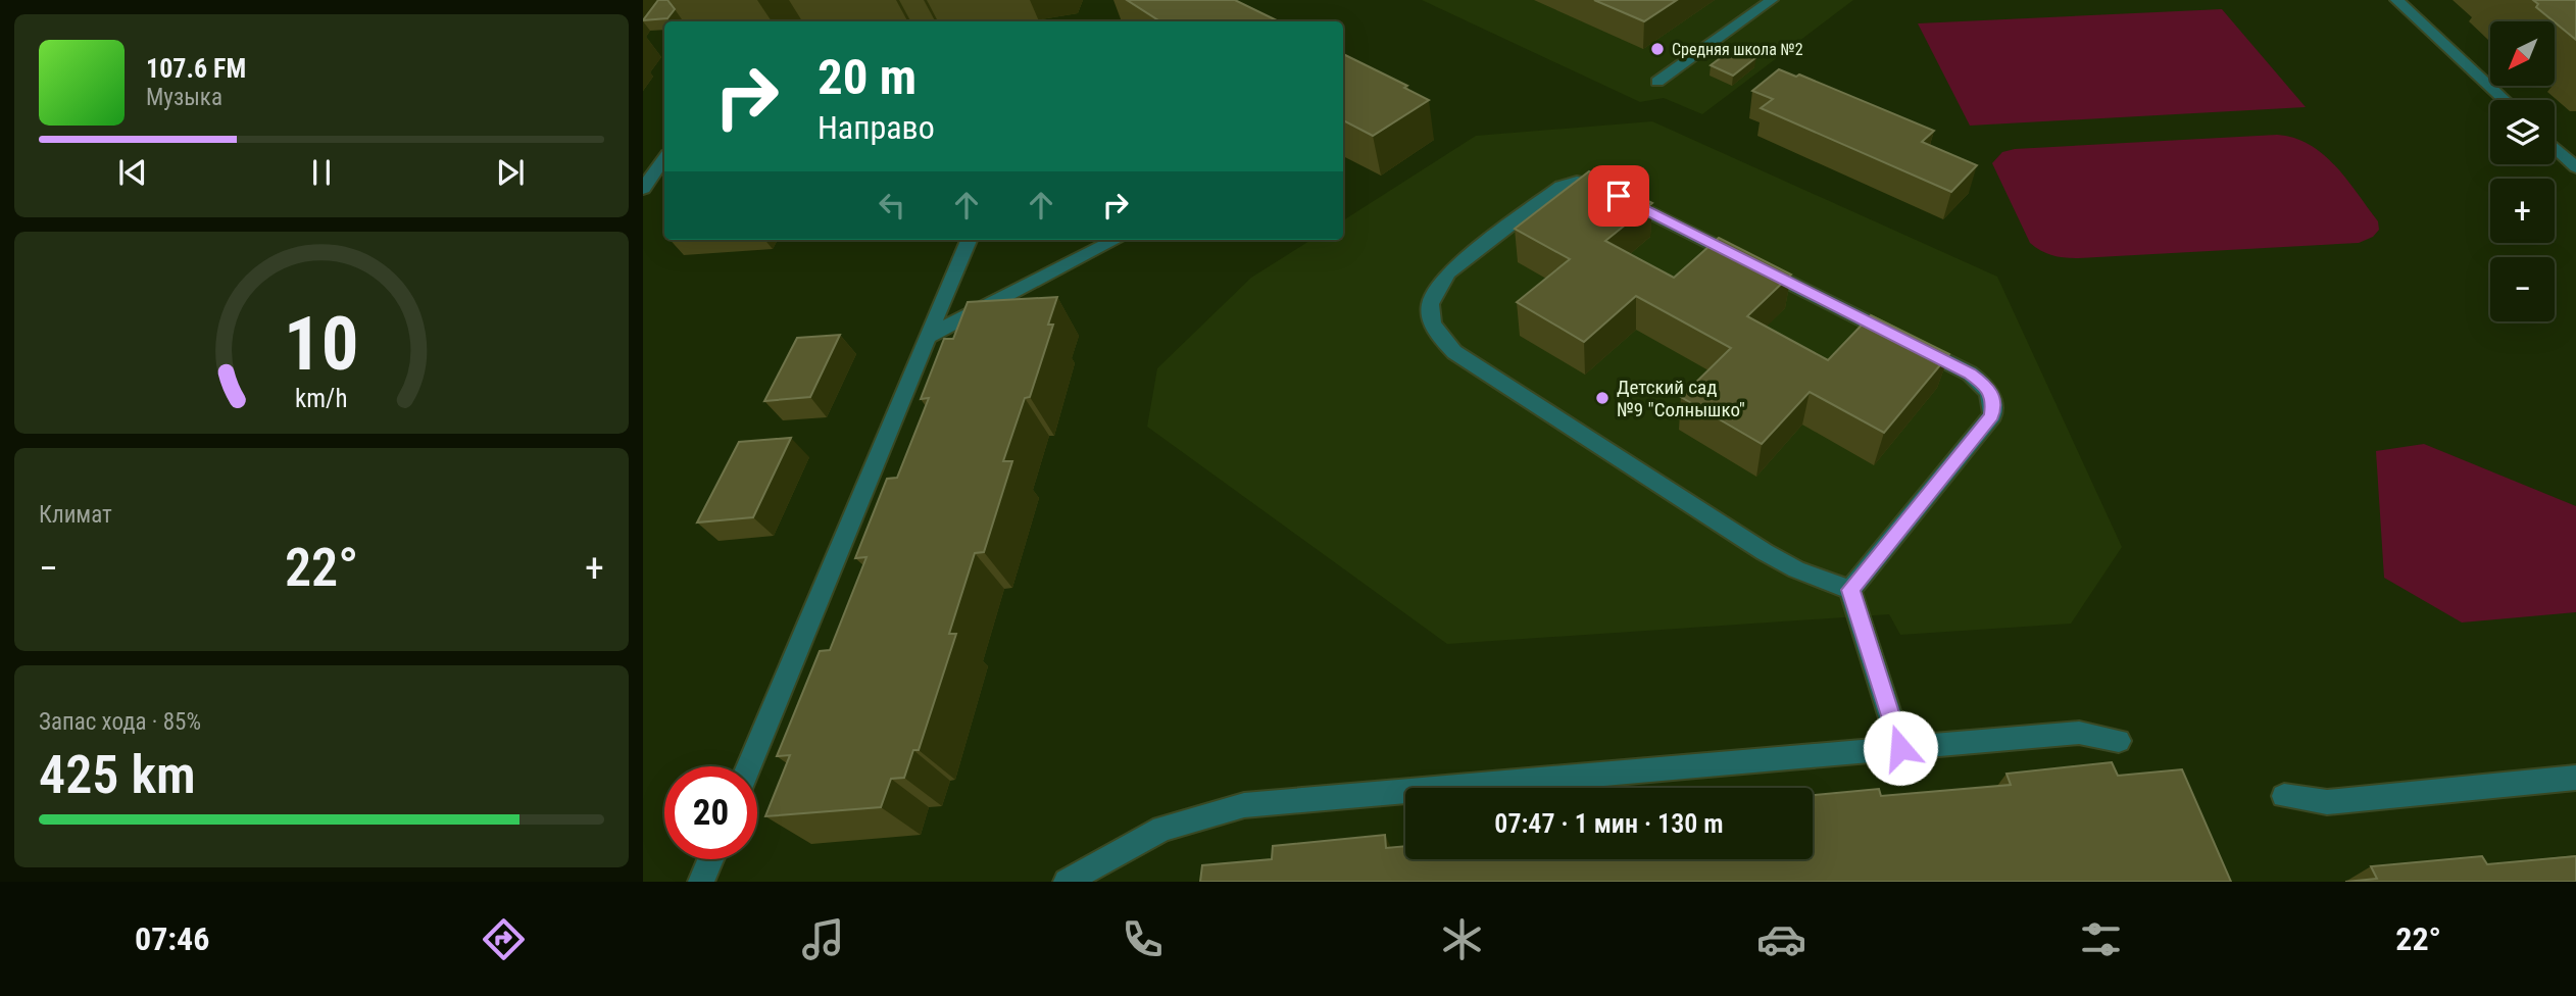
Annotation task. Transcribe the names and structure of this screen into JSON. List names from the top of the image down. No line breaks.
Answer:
{"places":["Средняя школа №2","Детский сад №9 \"Солнышко\""],"north":"bottom left","page":{"map_buttons":["+","−"],"turn":["20 m","Направо"],"song":["107.6 FM","Музыка"],"tile":["Климат",["Запас хода · 85%","425 km"]],"heat":["−","22°","+"],"limit":"20","trip":"07:47 · 1 мин · 130 m","tabs":["07:46","22°"],"gauge":["10","km/h"]}}
